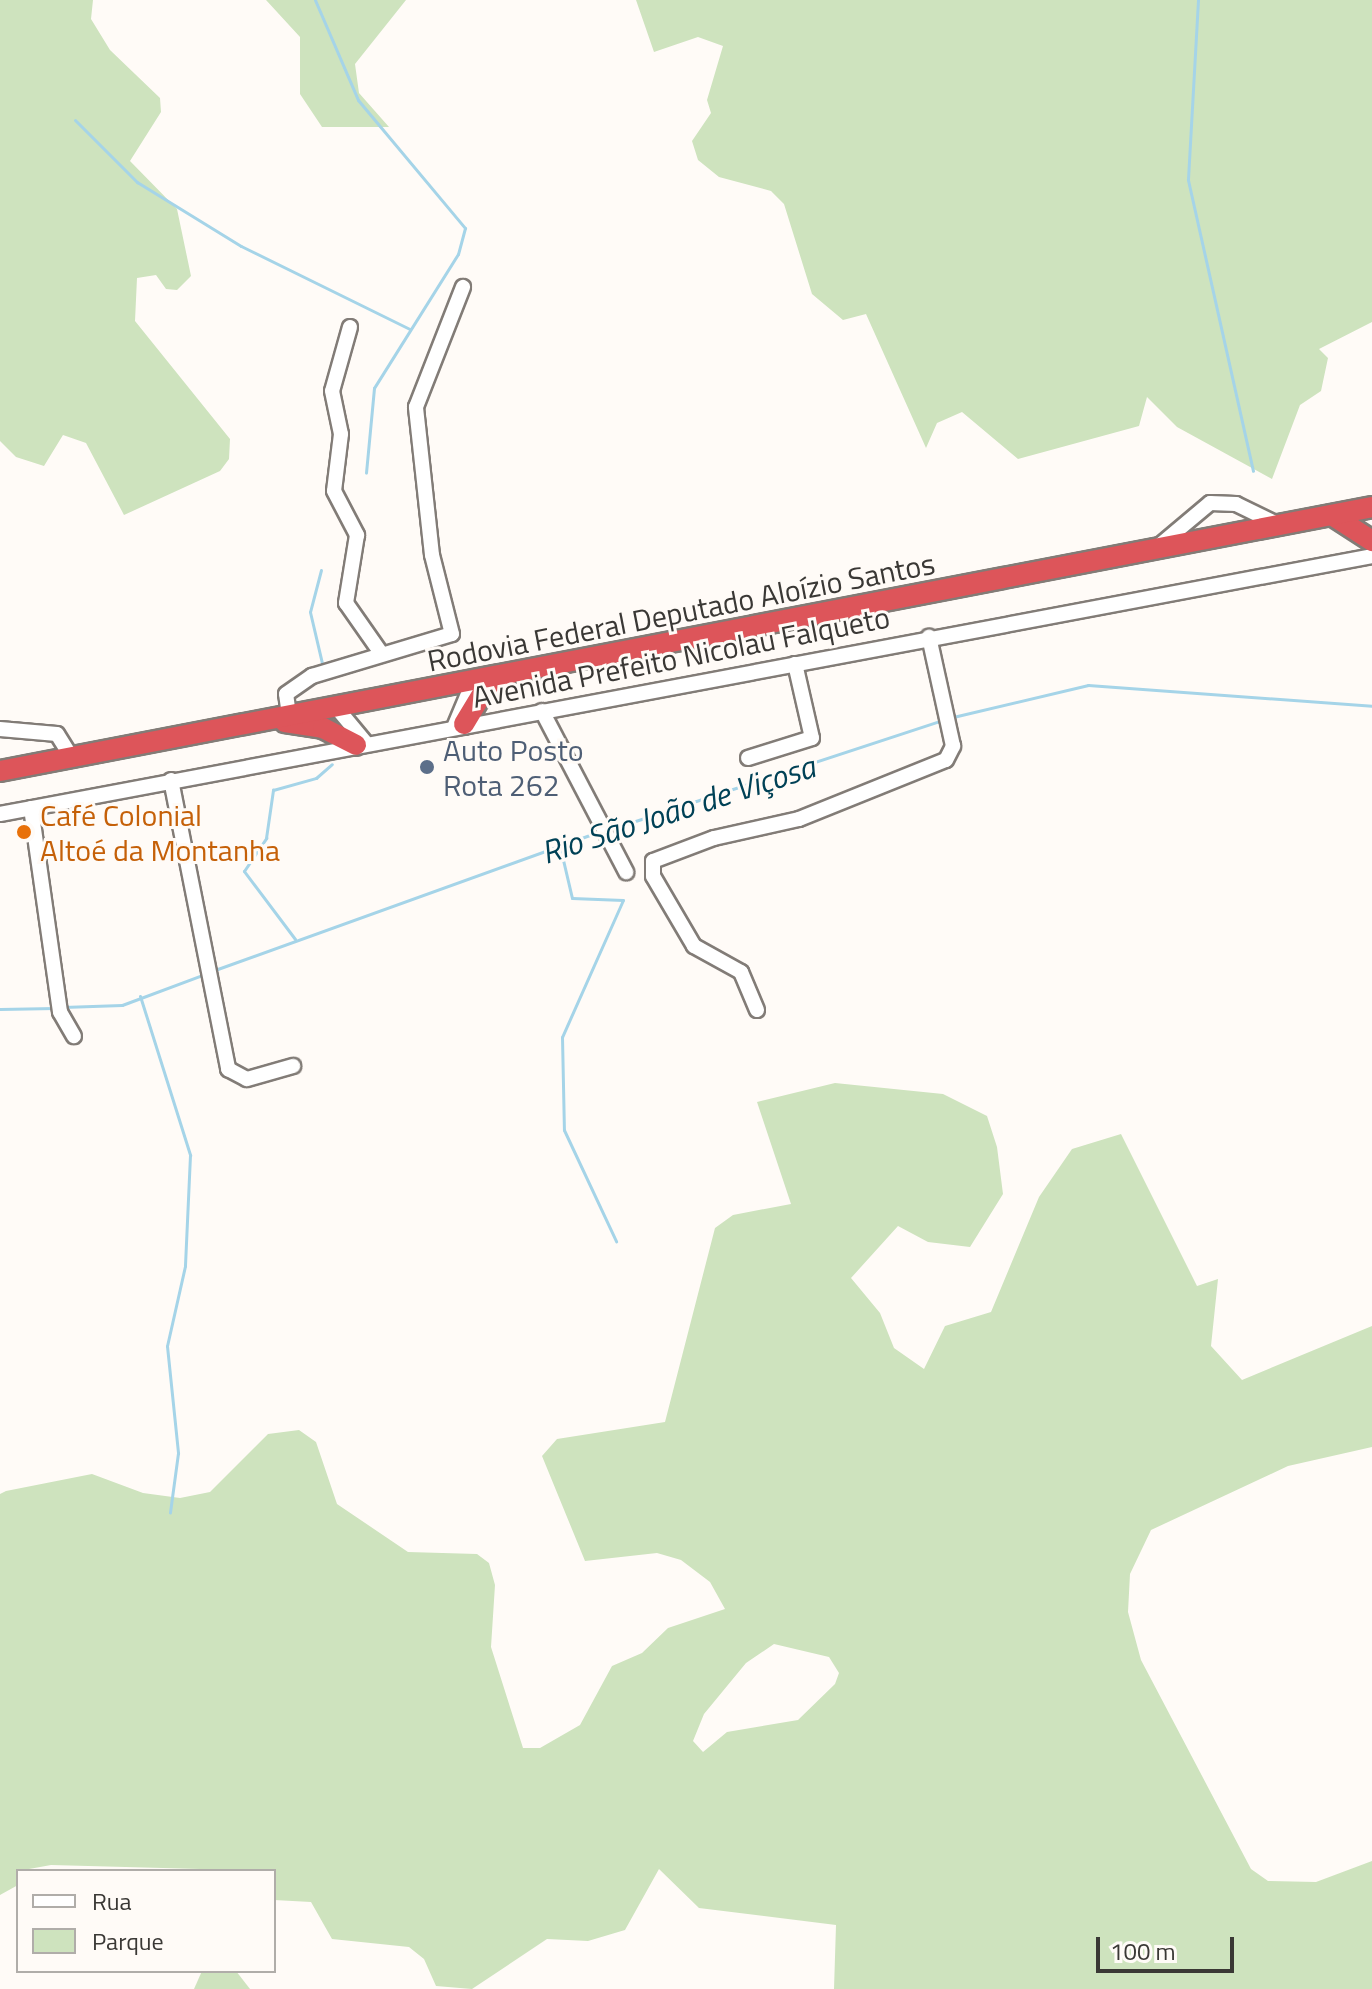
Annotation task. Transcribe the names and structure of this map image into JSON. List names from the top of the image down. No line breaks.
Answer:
{"streets":{"highway":["Rodovia Federal Deputado Aloízio Santos"],"street":["Avenida Prefeito Nicolau Falqueto"]},"water":["Rio São João de Viçosa"],"places":["Auto Posto Rota 262","Café Colonial Altoé da Montanha"],"legend":["Rua","Parque"],"scale_bar":"100 m"}
